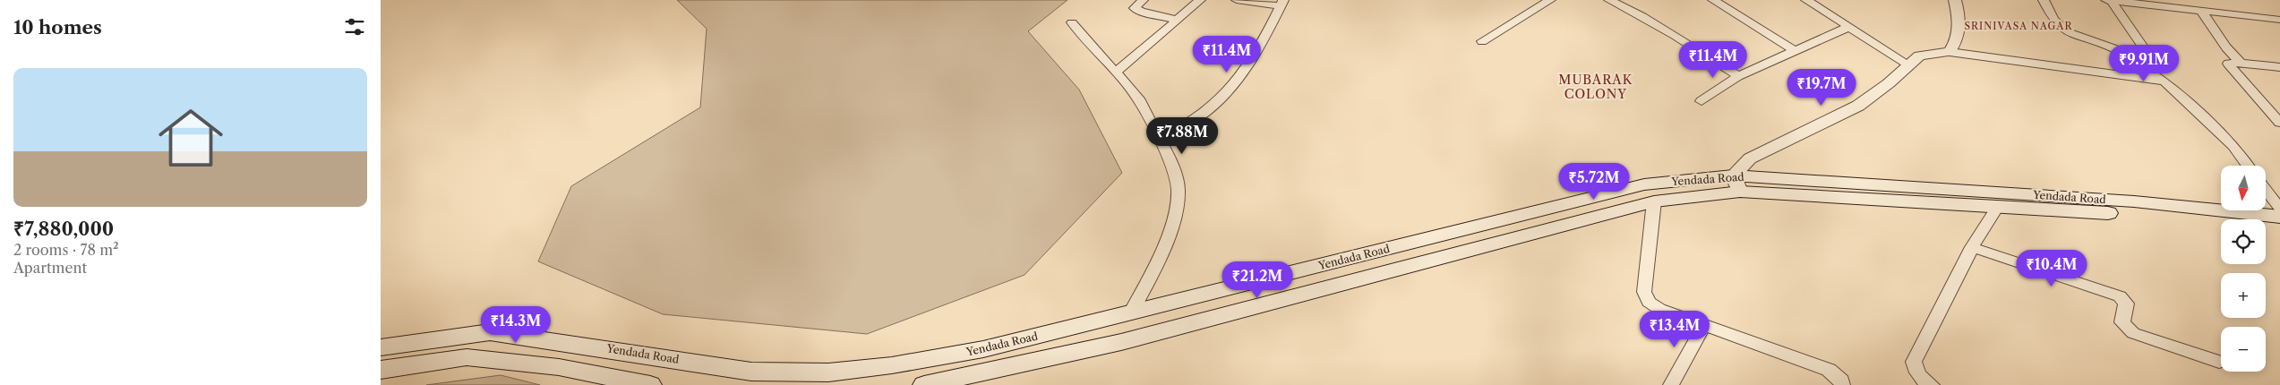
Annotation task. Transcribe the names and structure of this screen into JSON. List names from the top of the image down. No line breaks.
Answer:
{"streets":{"main road":["Yendada Road"]},"districts":["SRINIVASA NAGAR","MUBARAK COLONY"],"north":"bottom","page":{"heading":"10 homes","price":["₹11.4M","₹11.4M","₹9.91M","₹19.7M","₹7.88M","₹5.72M","₹10.4M","₹21.2M","₹14.3M","₹13.4M"],"list":[{"name":"₹7,880,000","note":"2 rooms · 78 m² · Apartment"}],"map_buttons":["+","−"]}}
